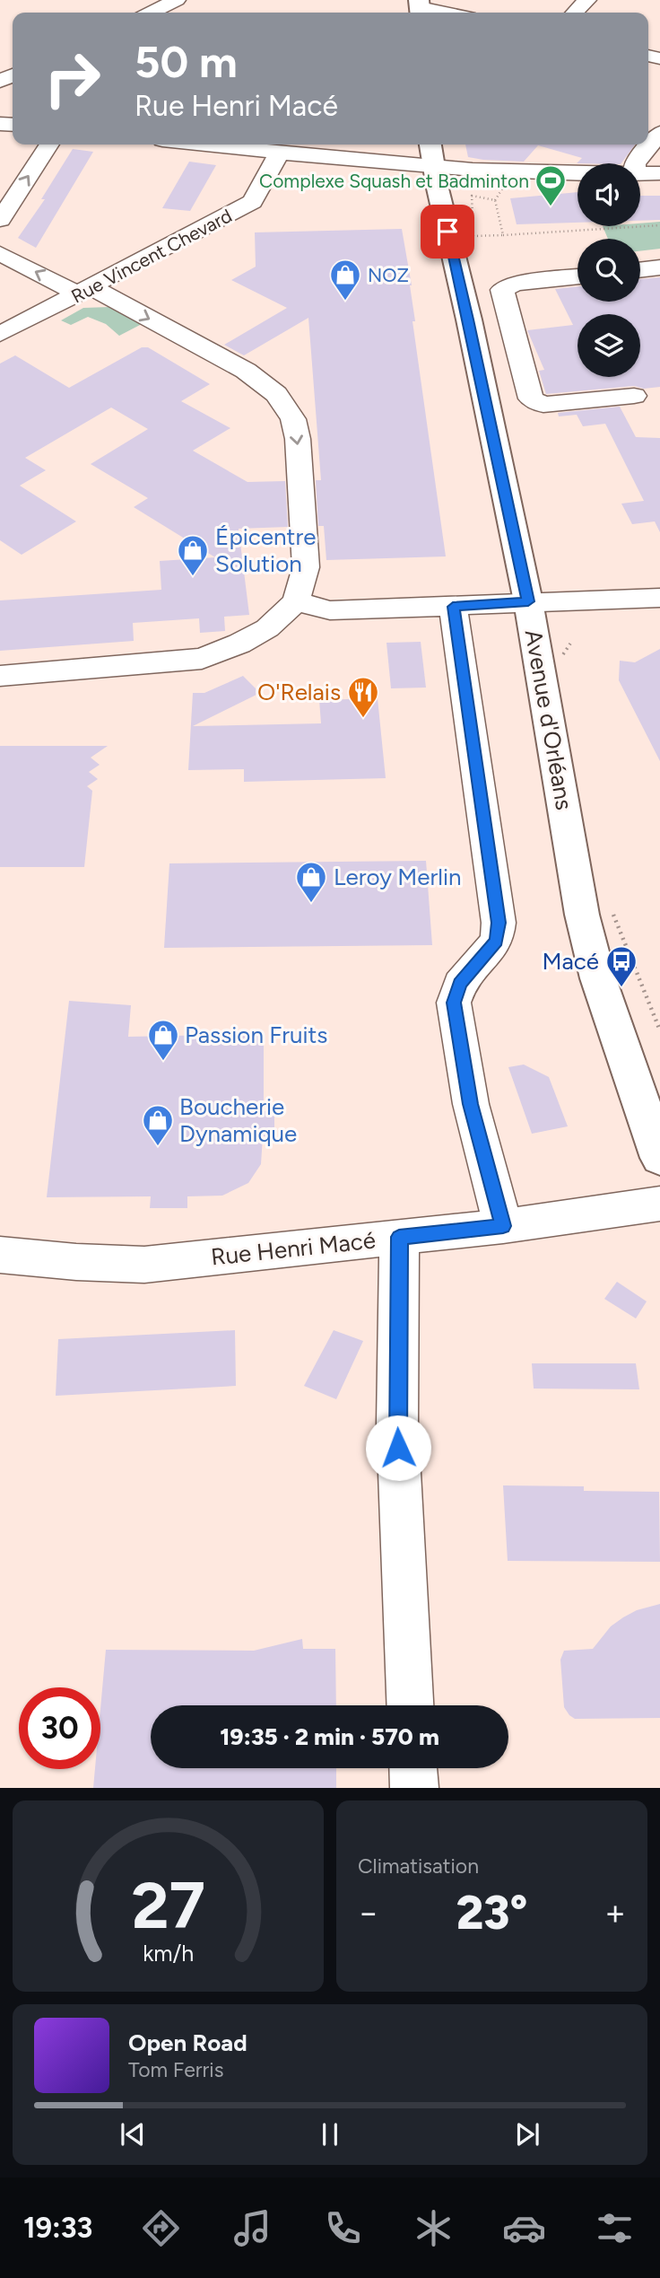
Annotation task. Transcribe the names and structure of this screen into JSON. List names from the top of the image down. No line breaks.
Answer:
{"streets":{"main road":["Avenue d'Orléans"],"street":["Rue Vincent Chevard","Rue Henri Macé"]},"places":{"sports":["Complexe Squash et Badminton"],"shop":["NOZ","Épicentre Solution","Leroy Merlin","Passion Fruits","Boucherie Dynamique"],"restaurant":["O'Relais"],"bus stop":["Macé"]},"page":{"turn":["50 m","Rue Henri Macé"],"limit":"30","trip":"19:35 · 2 min · 570 m","tile":"Climatisation","heat":["−","23°","+"],"song":["Open Road","Tom Ferris"],"tabs":"19:33","gauge":["27","km/h"]}}
